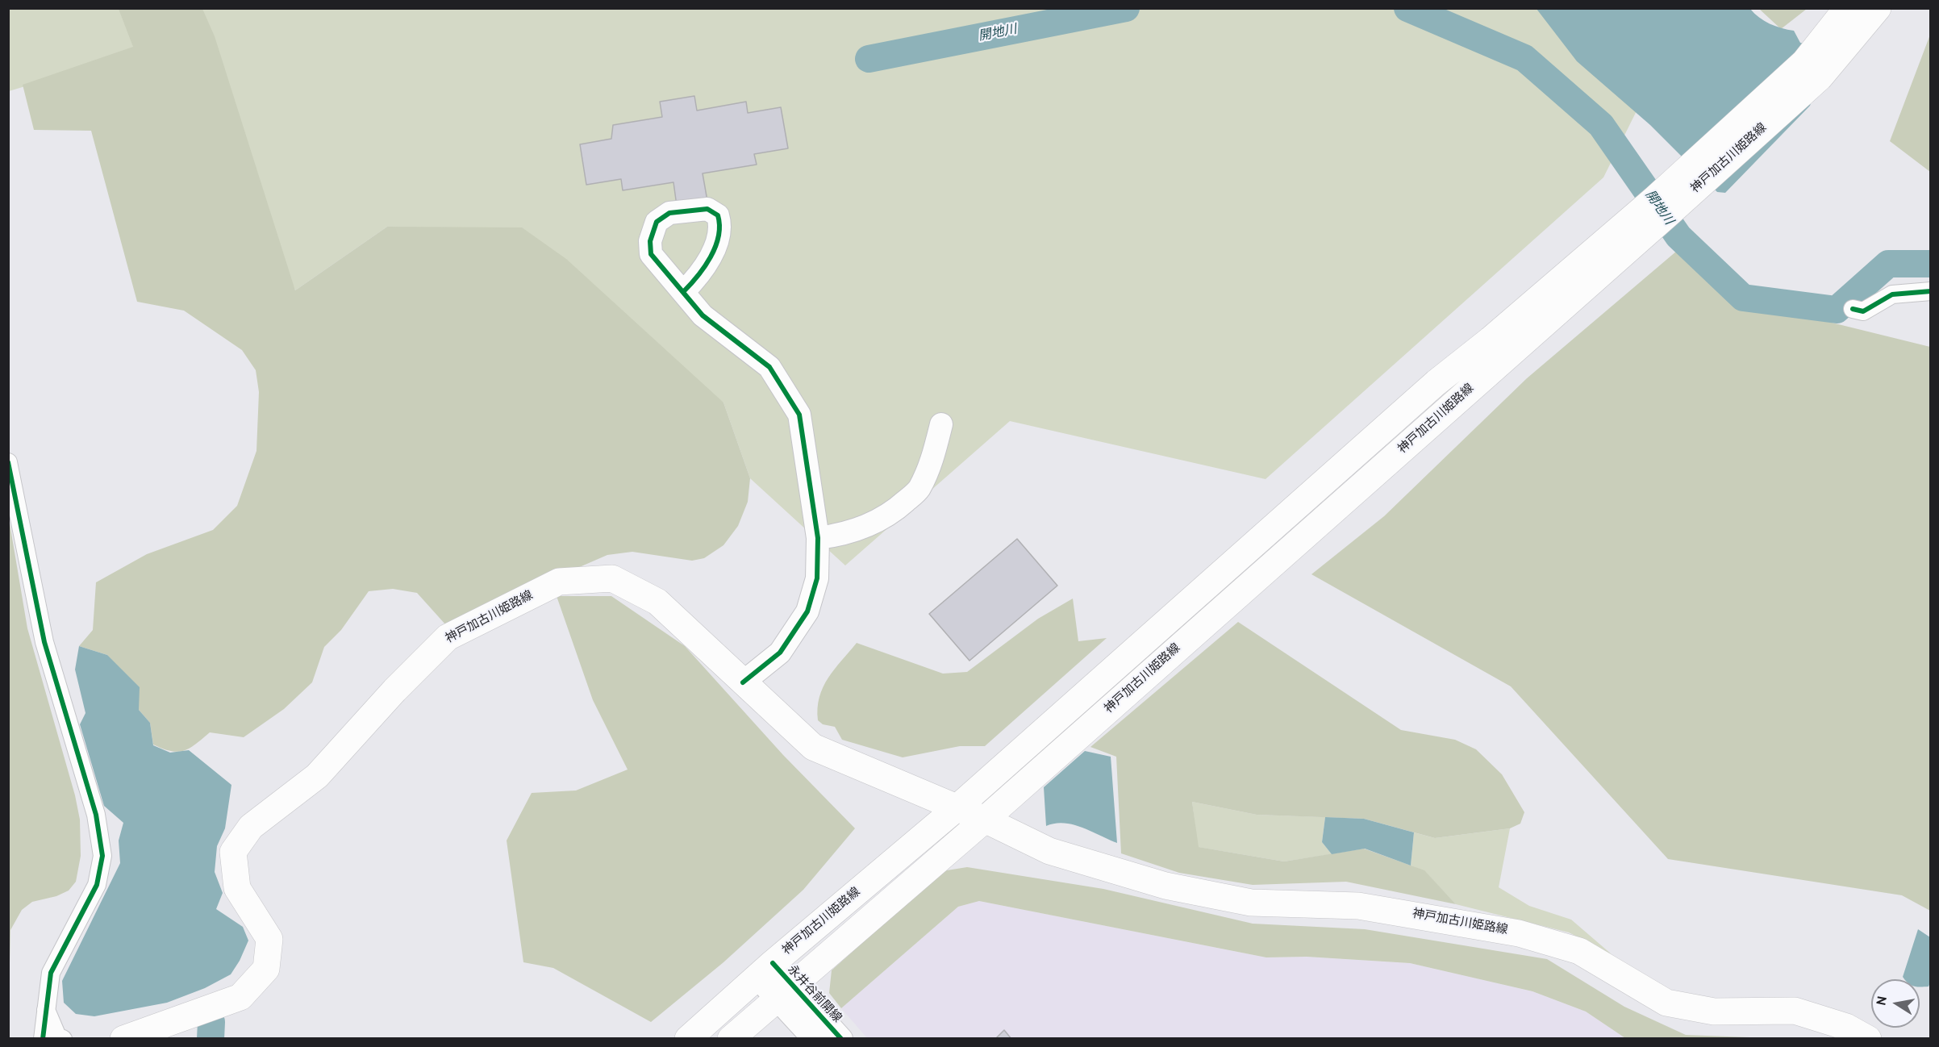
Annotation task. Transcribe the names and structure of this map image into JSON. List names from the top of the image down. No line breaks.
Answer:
{"streets":{"main road":["神戸加古川姫路線"],"street":["永井谷前開線"]},"crossings":[["神戸加古川姫路線","永井谷前開線"]],"water":["開地川"],"north":"left"}
